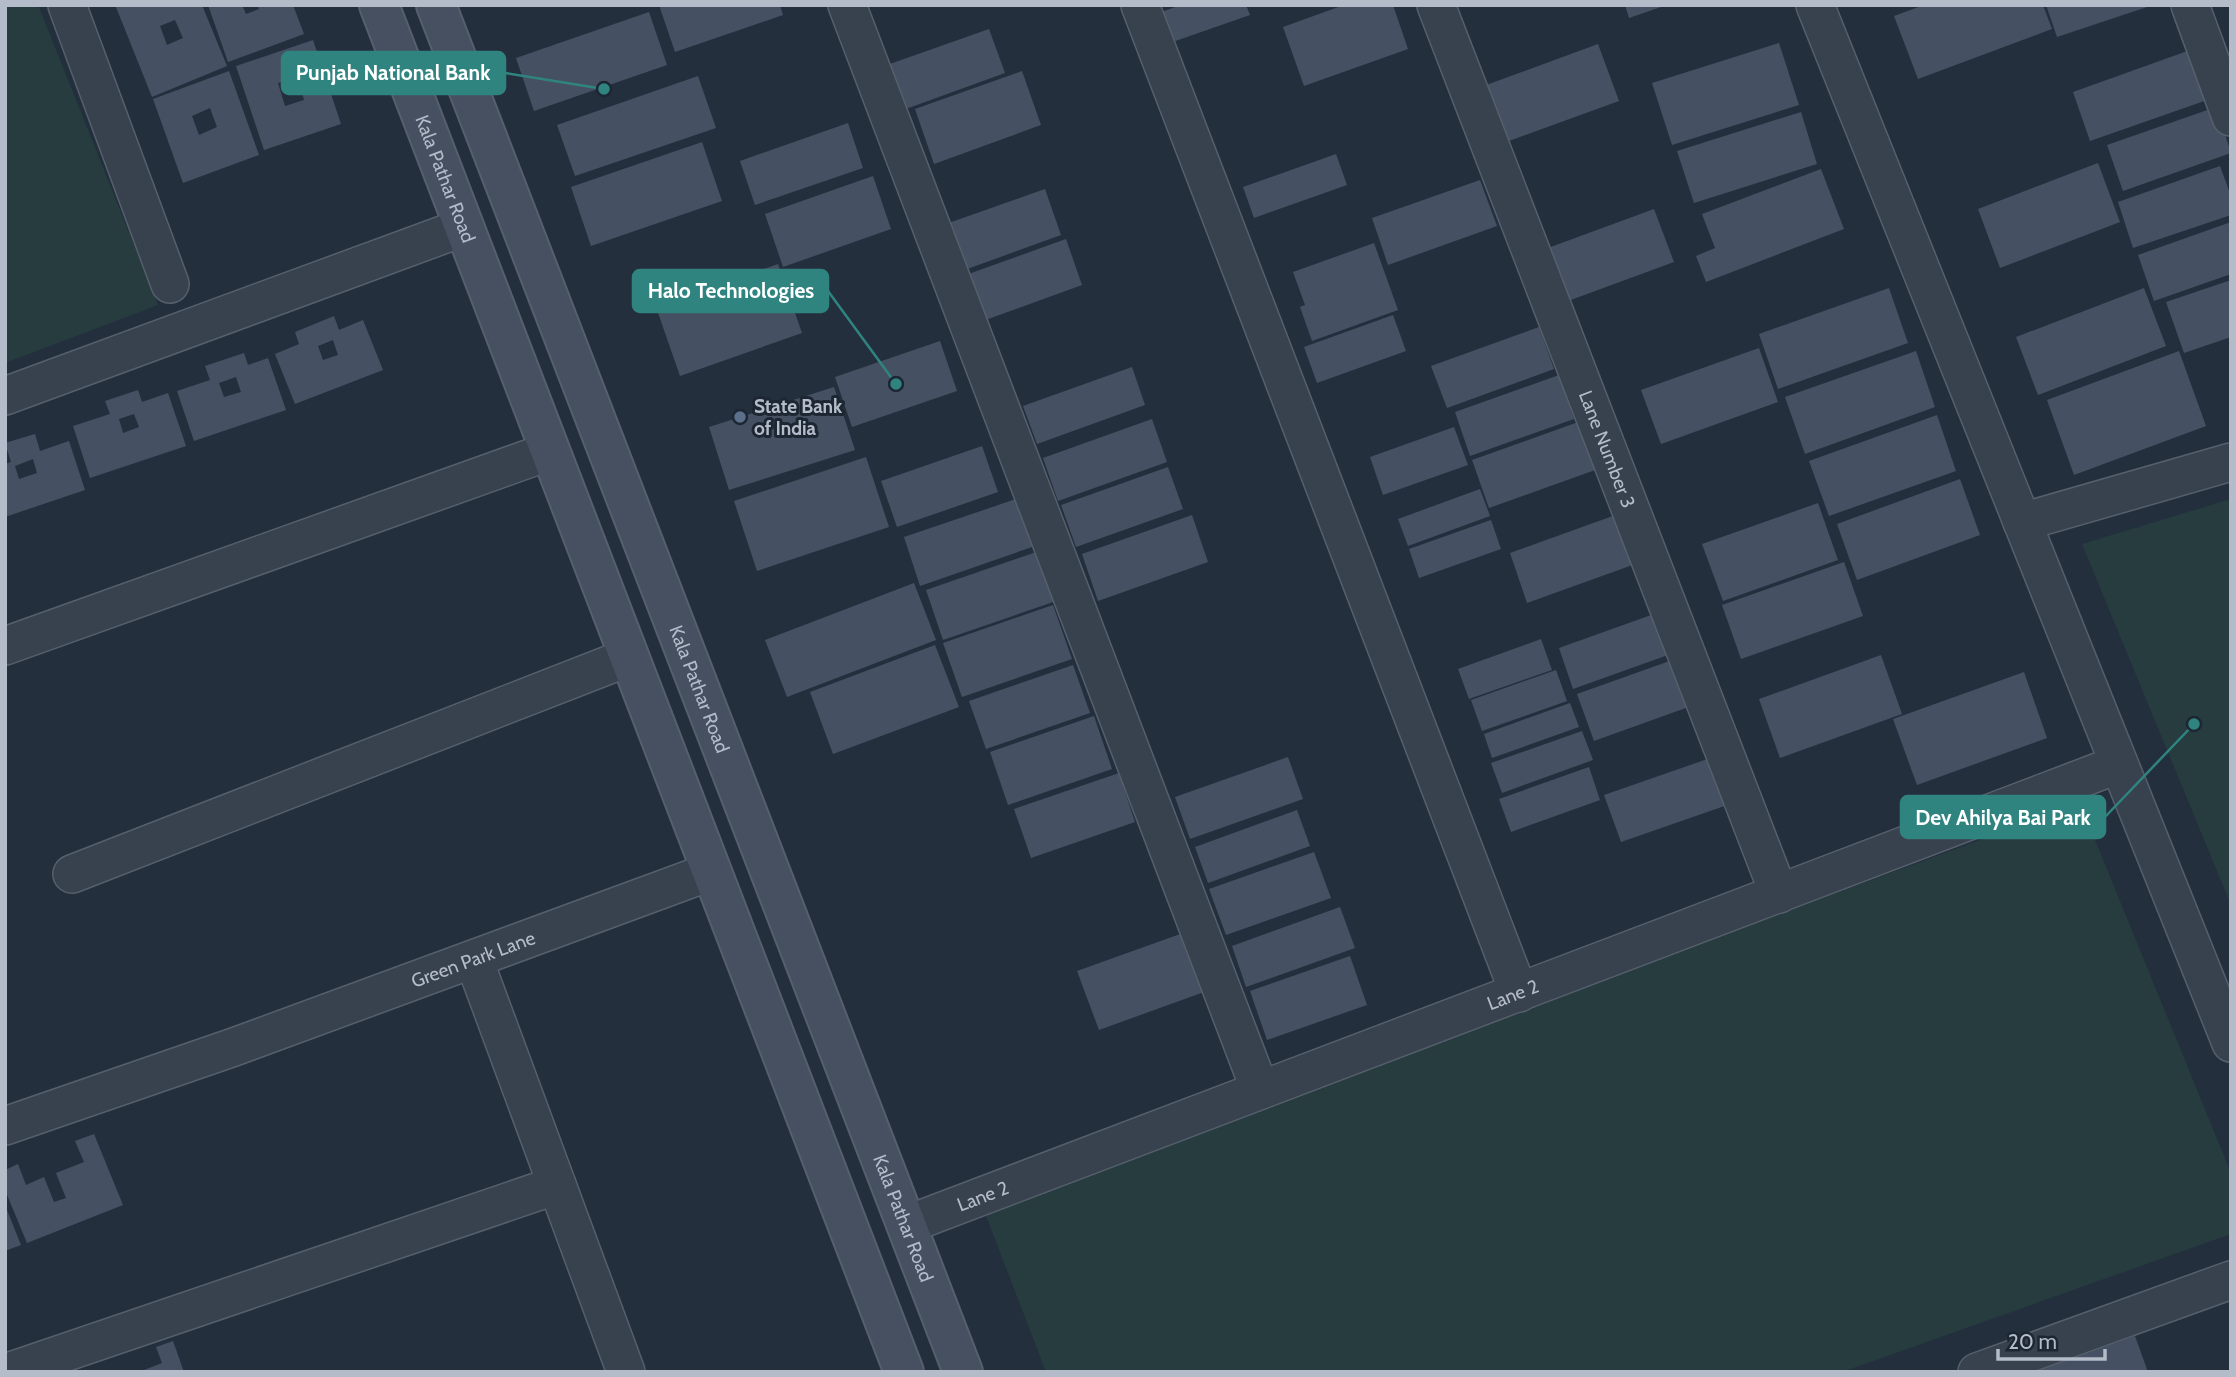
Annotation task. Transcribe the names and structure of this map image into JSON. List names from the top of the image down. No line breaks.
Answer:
{"streets":{"street":["Kala Pathar Road","Lane Number 3","Green Park Lane","Lane 2"]},"crossings":[["Kala Pathar Road","Green Park Lane"],["Kala Pathar Road","Lane 2"],["Lane Number 3","Lane 2"]],"places":["Punjab National Bank","Halo Technologies","State Bank of India","Dev Ahilya Bai Park"],"scale_bar":"20 m"}
